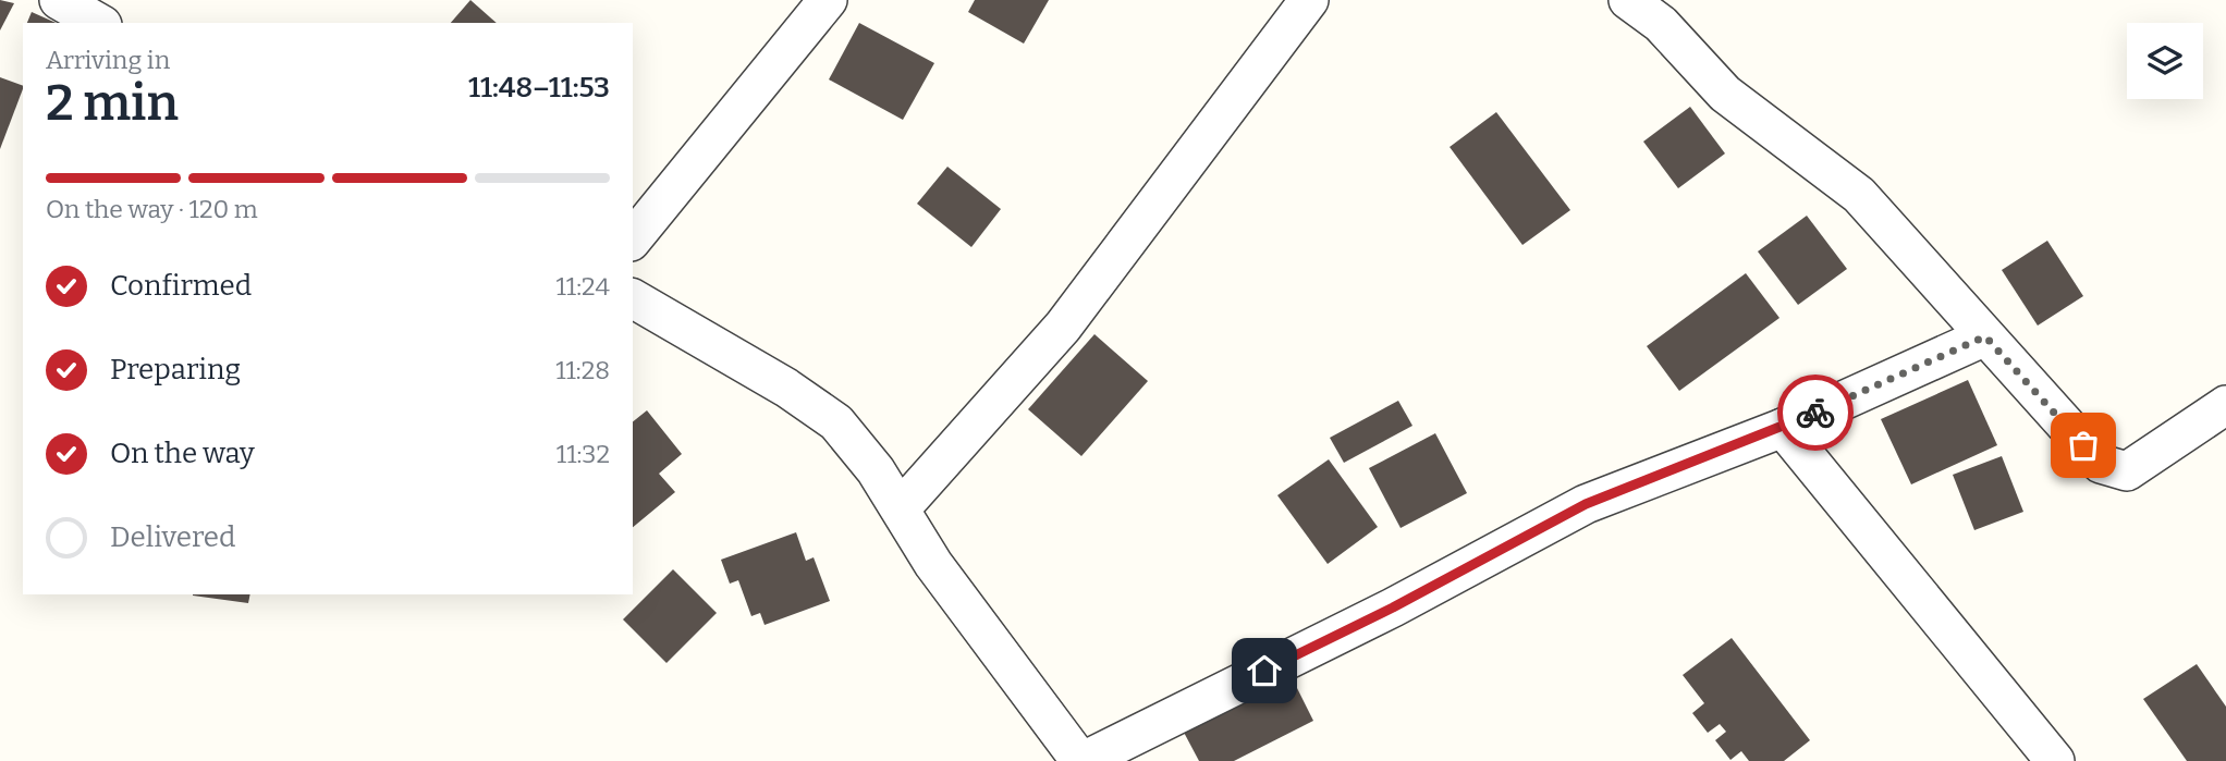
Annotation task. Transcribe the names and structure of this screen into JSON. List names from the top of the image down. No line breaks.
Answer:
{"page":{"heading":["2 min","Arriving in","11:48–11:53"],"bar":"On the way · 120 m","list":[["Confirmed","11:24"],["Preparing","11:28"],["On the way","11:32"],"Delivered"]}}
